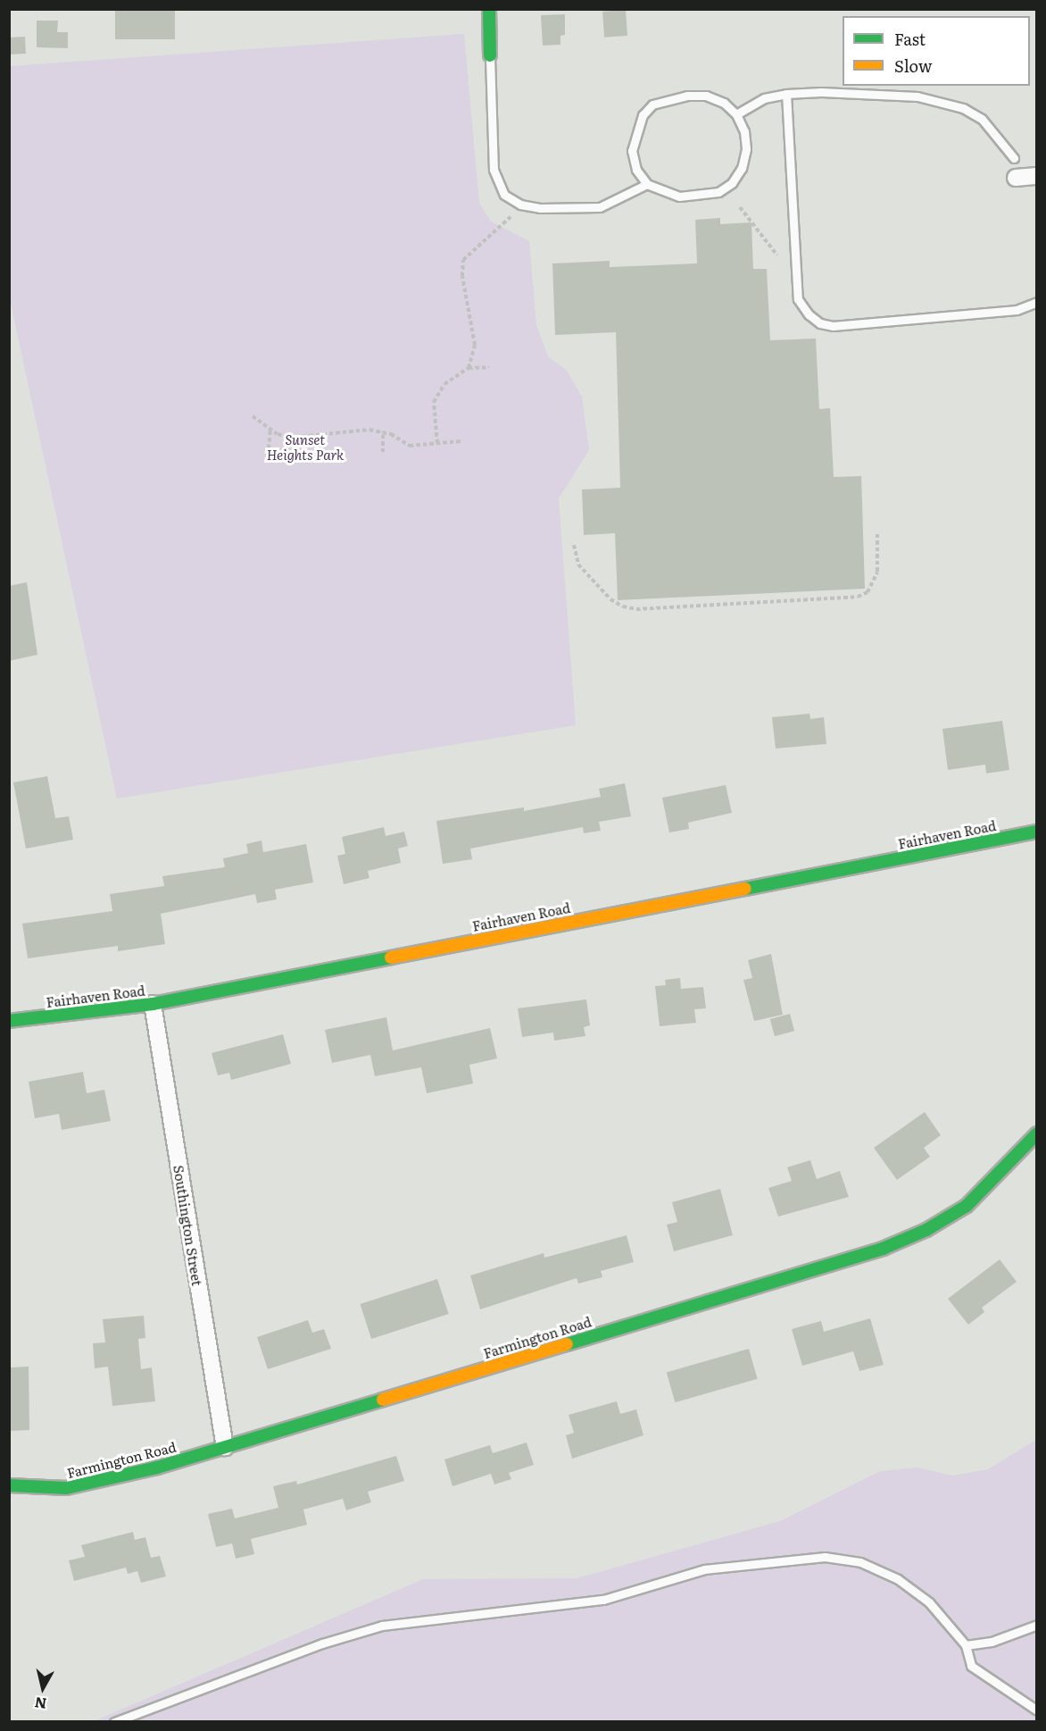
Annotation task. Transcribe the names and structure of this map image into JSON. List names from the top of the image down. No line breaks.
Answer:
{"streets":{"street":["Fairhaven Road","Southington Street","Farmington Road"]},"crossings":[["Fairhaven Road","Southington Street"],["Southington Street","Farmington Road"]],"parks":["Sunset Heights Park"],"legend":["Fast","Slow"],"north":"bottom"}
